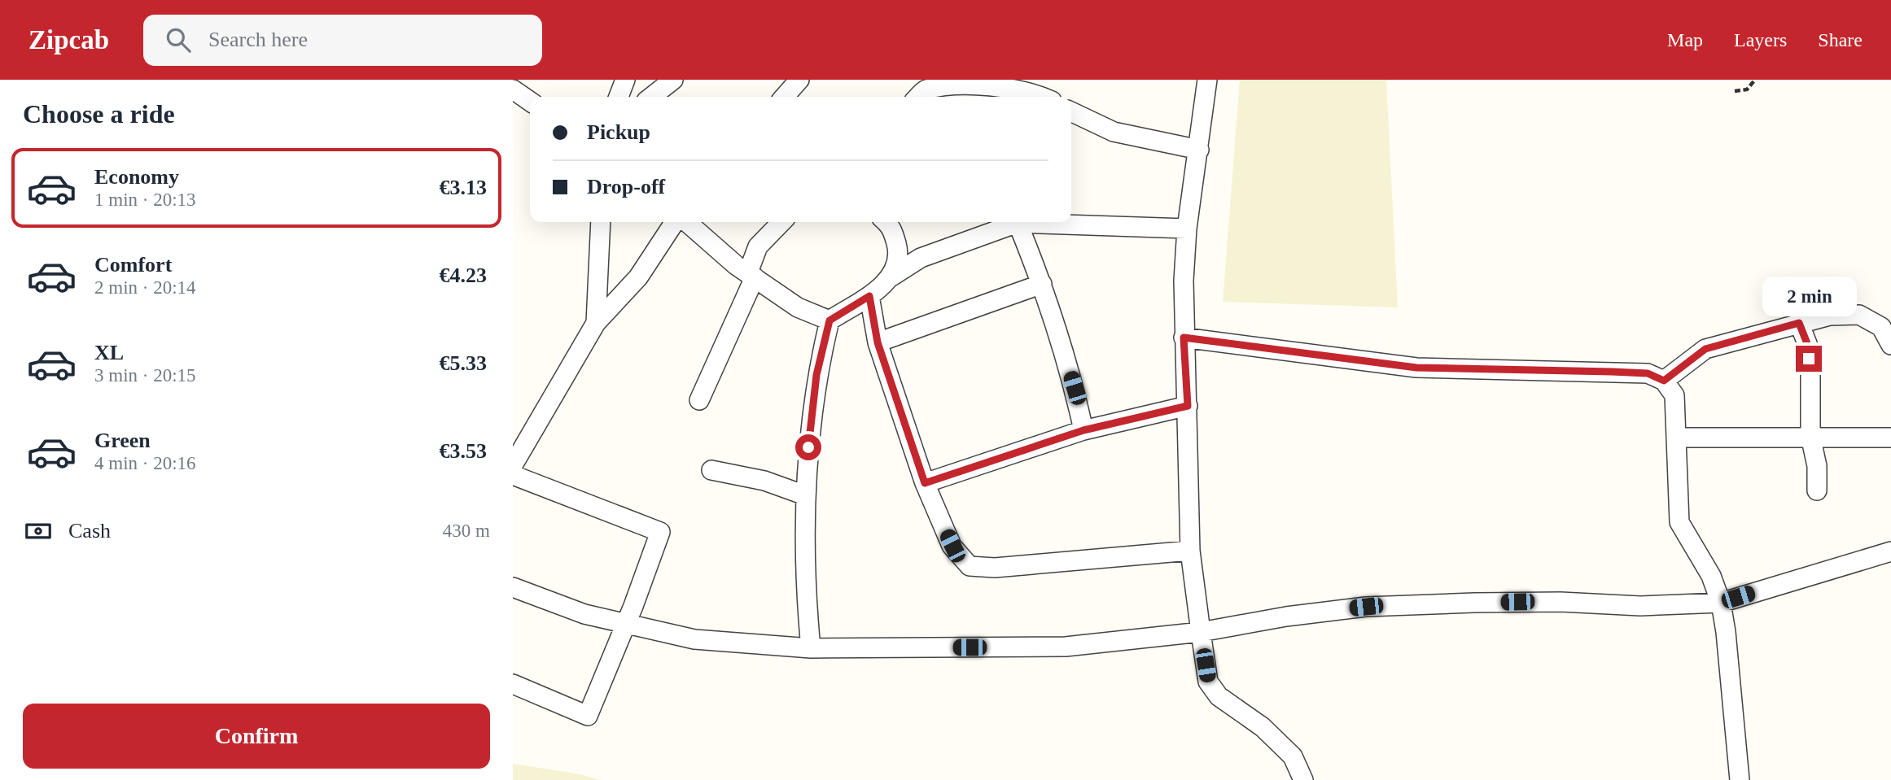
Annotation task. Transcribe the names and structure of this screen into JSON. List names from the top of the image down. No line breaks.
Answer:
{"page":{"header":"Zipcab","search":"Search here","nav":["Map","Layers","Share"],"heading":"Choose a ride","banner":["Pickup","Drop-off"],"list":[{"name":"Economy","note":"1 min · 20:13","value":"€3.13"},{"name":"Comfort","note":"2 min · 20:14","value":"€4.23"},{"name":"XL","note":"3 min · 20:15","value":"€5.33"},{"name":"Green","note":"4 min · 20:16","value":"€3.53"}],"bubble":"2 min","pay":["Cash","430 m"],"buttons":"Confirm"}}
